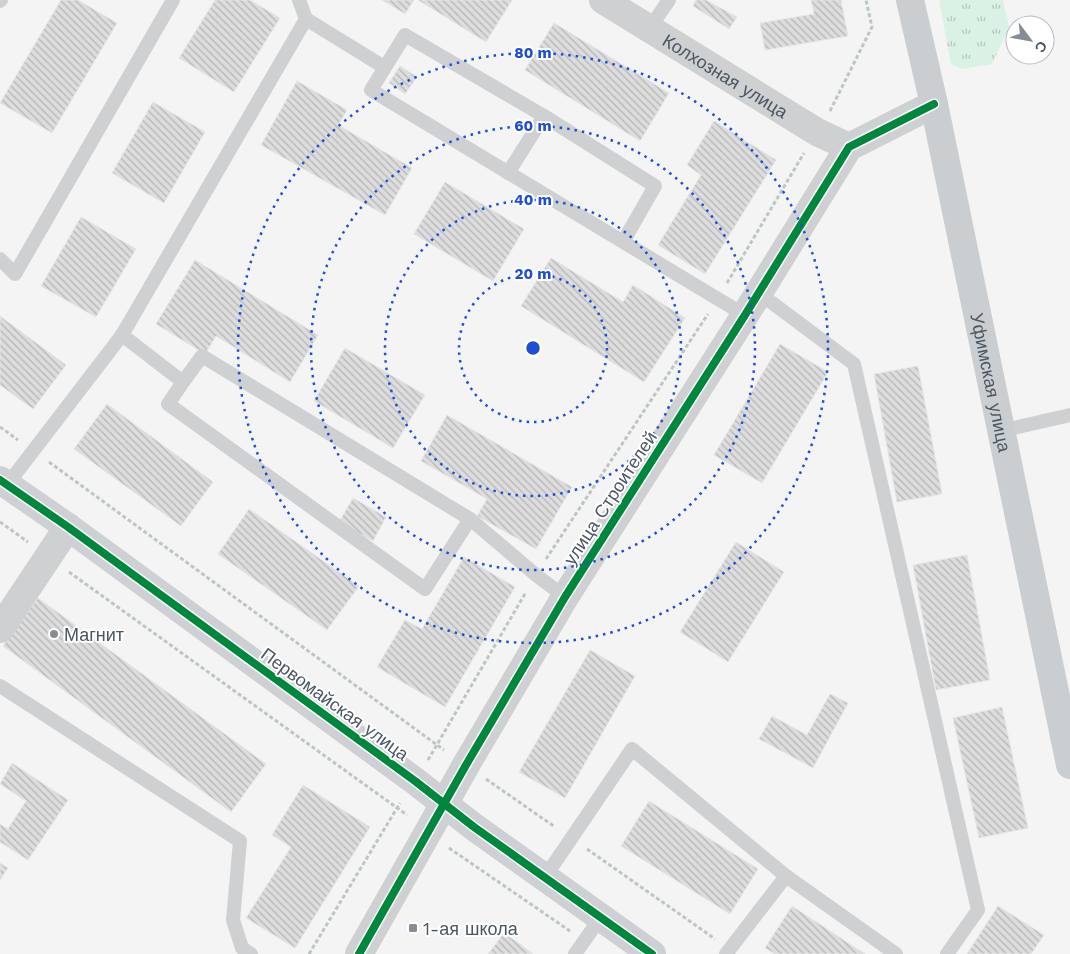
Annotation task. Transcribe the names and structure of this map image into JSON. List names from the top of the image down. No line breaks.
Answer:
{"streets":{"main road":["Уфимская улица"],"street":["Колхозная улица","улица Строителей","Первомайская улица"]},"crossings":[["Колхозная улица","улица Строителей"],["улица Строителей","Первомайская улица"]],"places":{"other":["Магнит"],"transit":["1-ая школа"]},"north":"bottom right","rings":["80 m","60 m","40 m","20 m"]}
